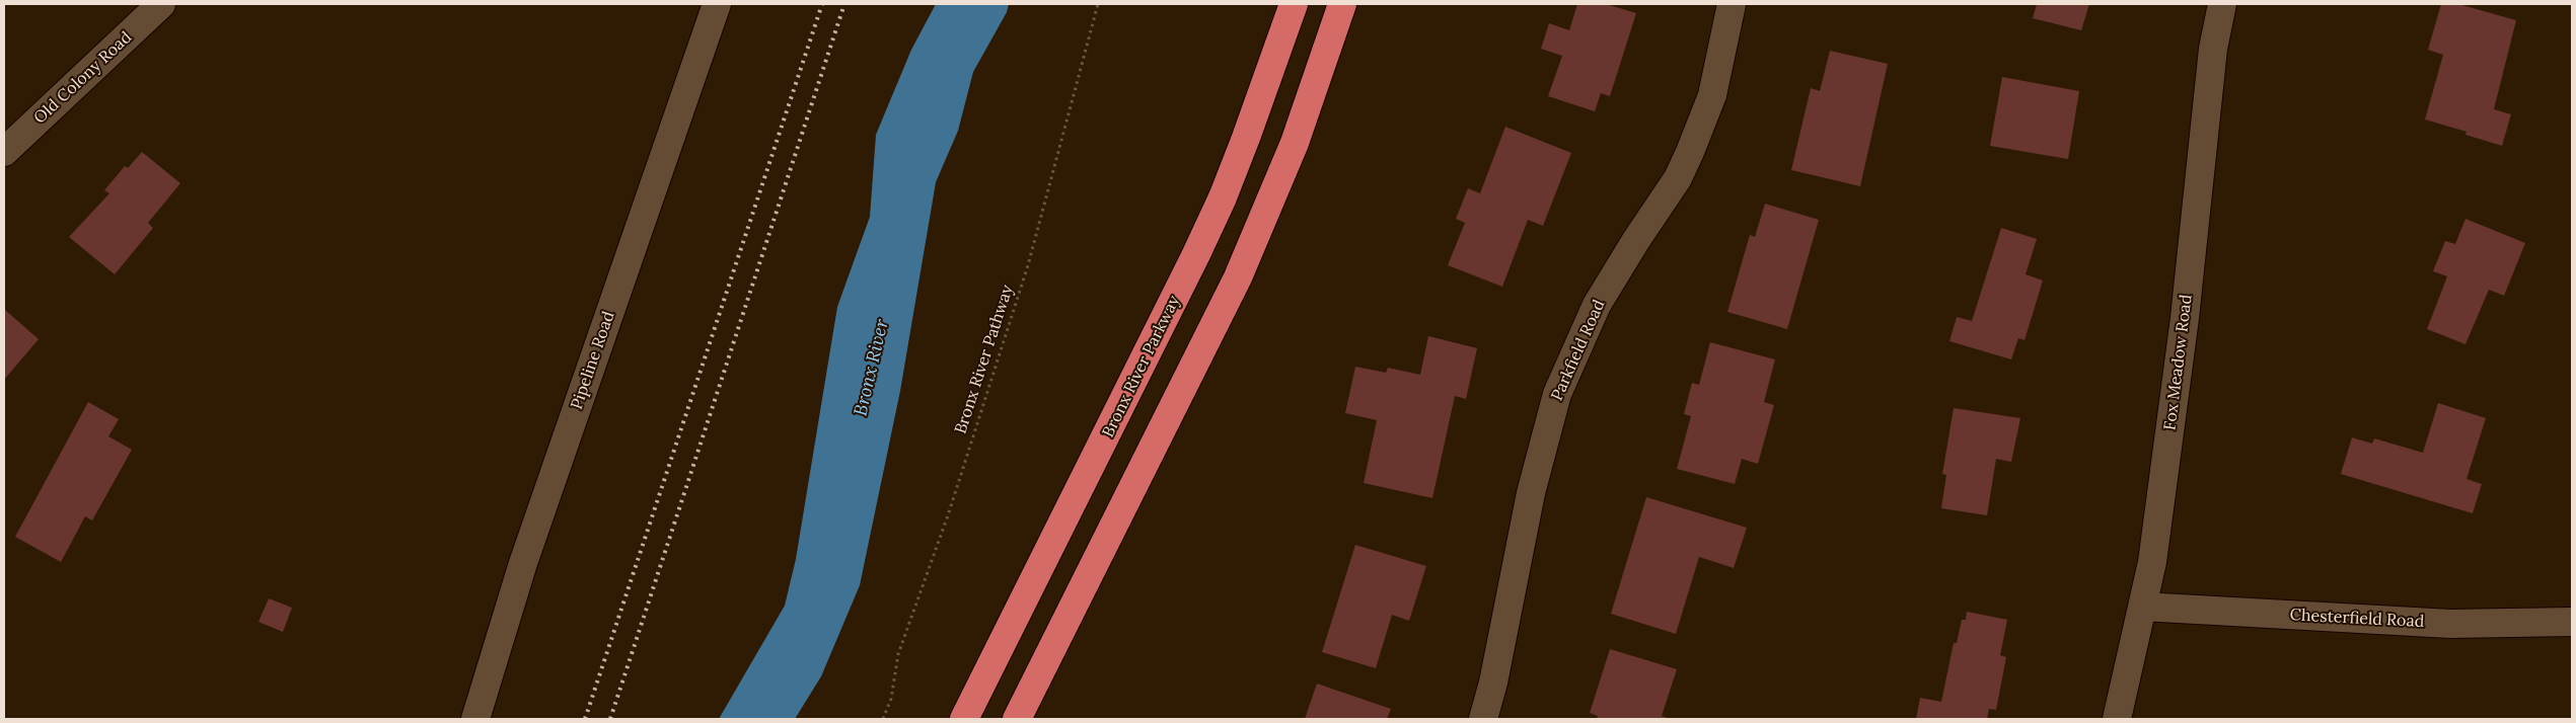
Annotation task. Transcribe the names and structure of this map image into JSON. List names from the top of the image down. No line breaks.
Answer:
{"streets":{"highway":["Bronx River Parkway"],"street":["Old Colony Road","Parkfield Road","Pipeline Road","Fox Meadow Road","Chesterfield Road"],"path":["Bronx River Pathway"]},"crossings":[["Fox Meadow Road","Chesterfield Road"]],"water":["Bronx River"]}
